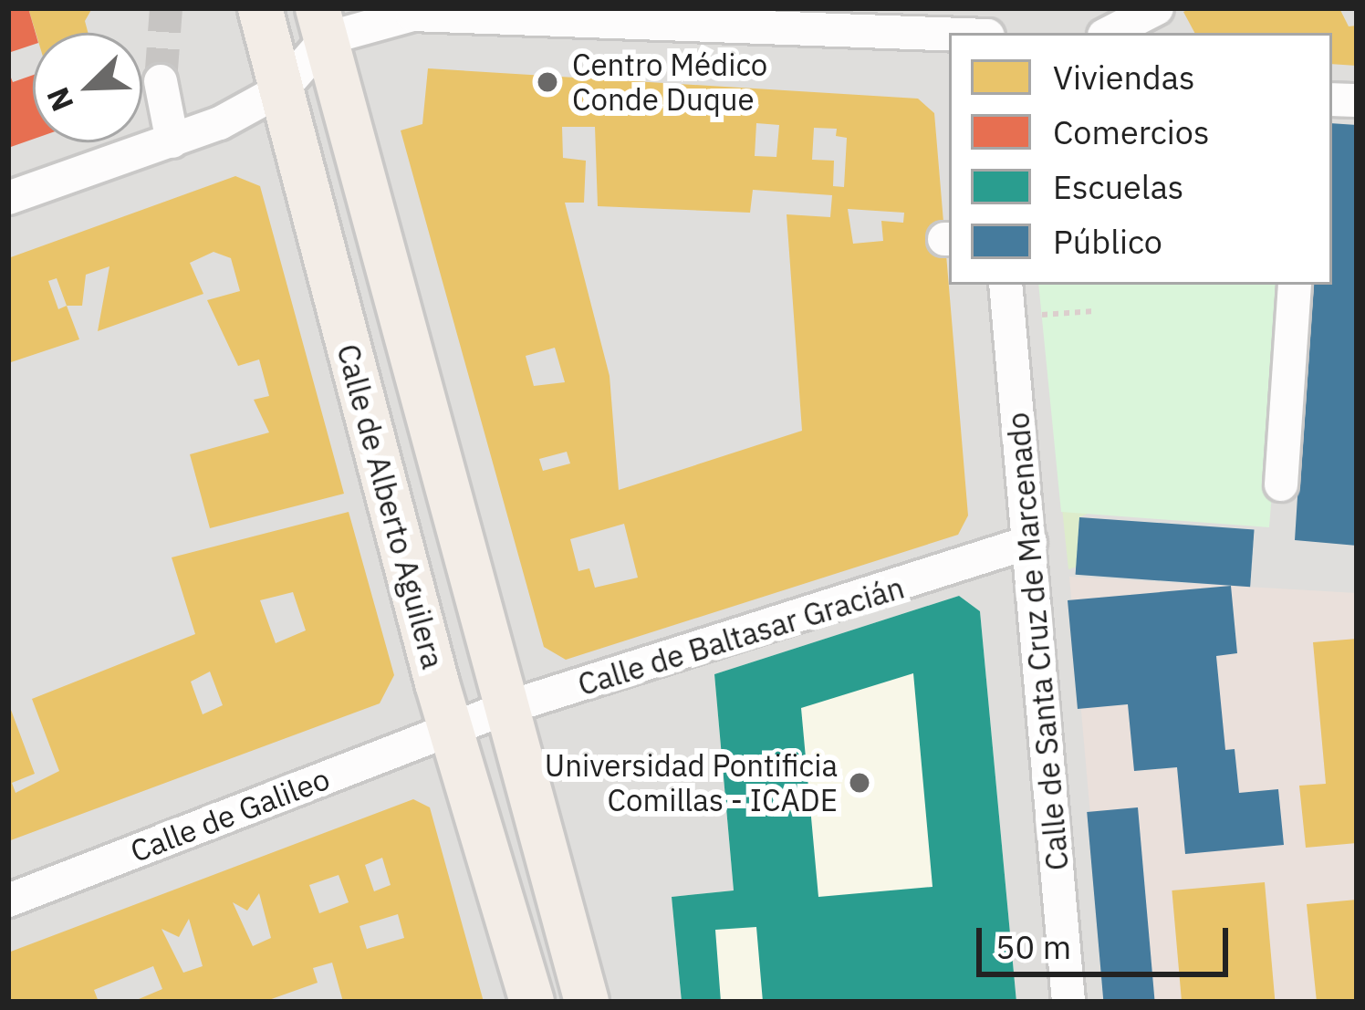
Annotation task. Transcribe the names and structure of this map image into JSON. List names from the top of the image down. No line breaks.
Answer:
{"streets":{"main road":["Calle de Alberto Aguilera"],"street":["Calle de Baltasar Gracián","Calle de Santa Cruz de Marcenado","Calle de Galileo"]},"crossings":[["Calle de Alberto Aguilera","Calle de Baltasar Gracián"],["Calle de Alberto Aguilera","Calle de Galileo"],["Calle de Baltasar Gracián","Calle de Santa Cruz de Marcenado"],["Calle de Baltasar Gracián","Calle de Galileo"]],"places":["Centro Médico Conde Duque","Universidad Pontificia Comillas - ICADE"],"legend":["Viviendas","Comercios","Escuelas","Público"],"scale_bar":"50 m","north":"bottom left"}
